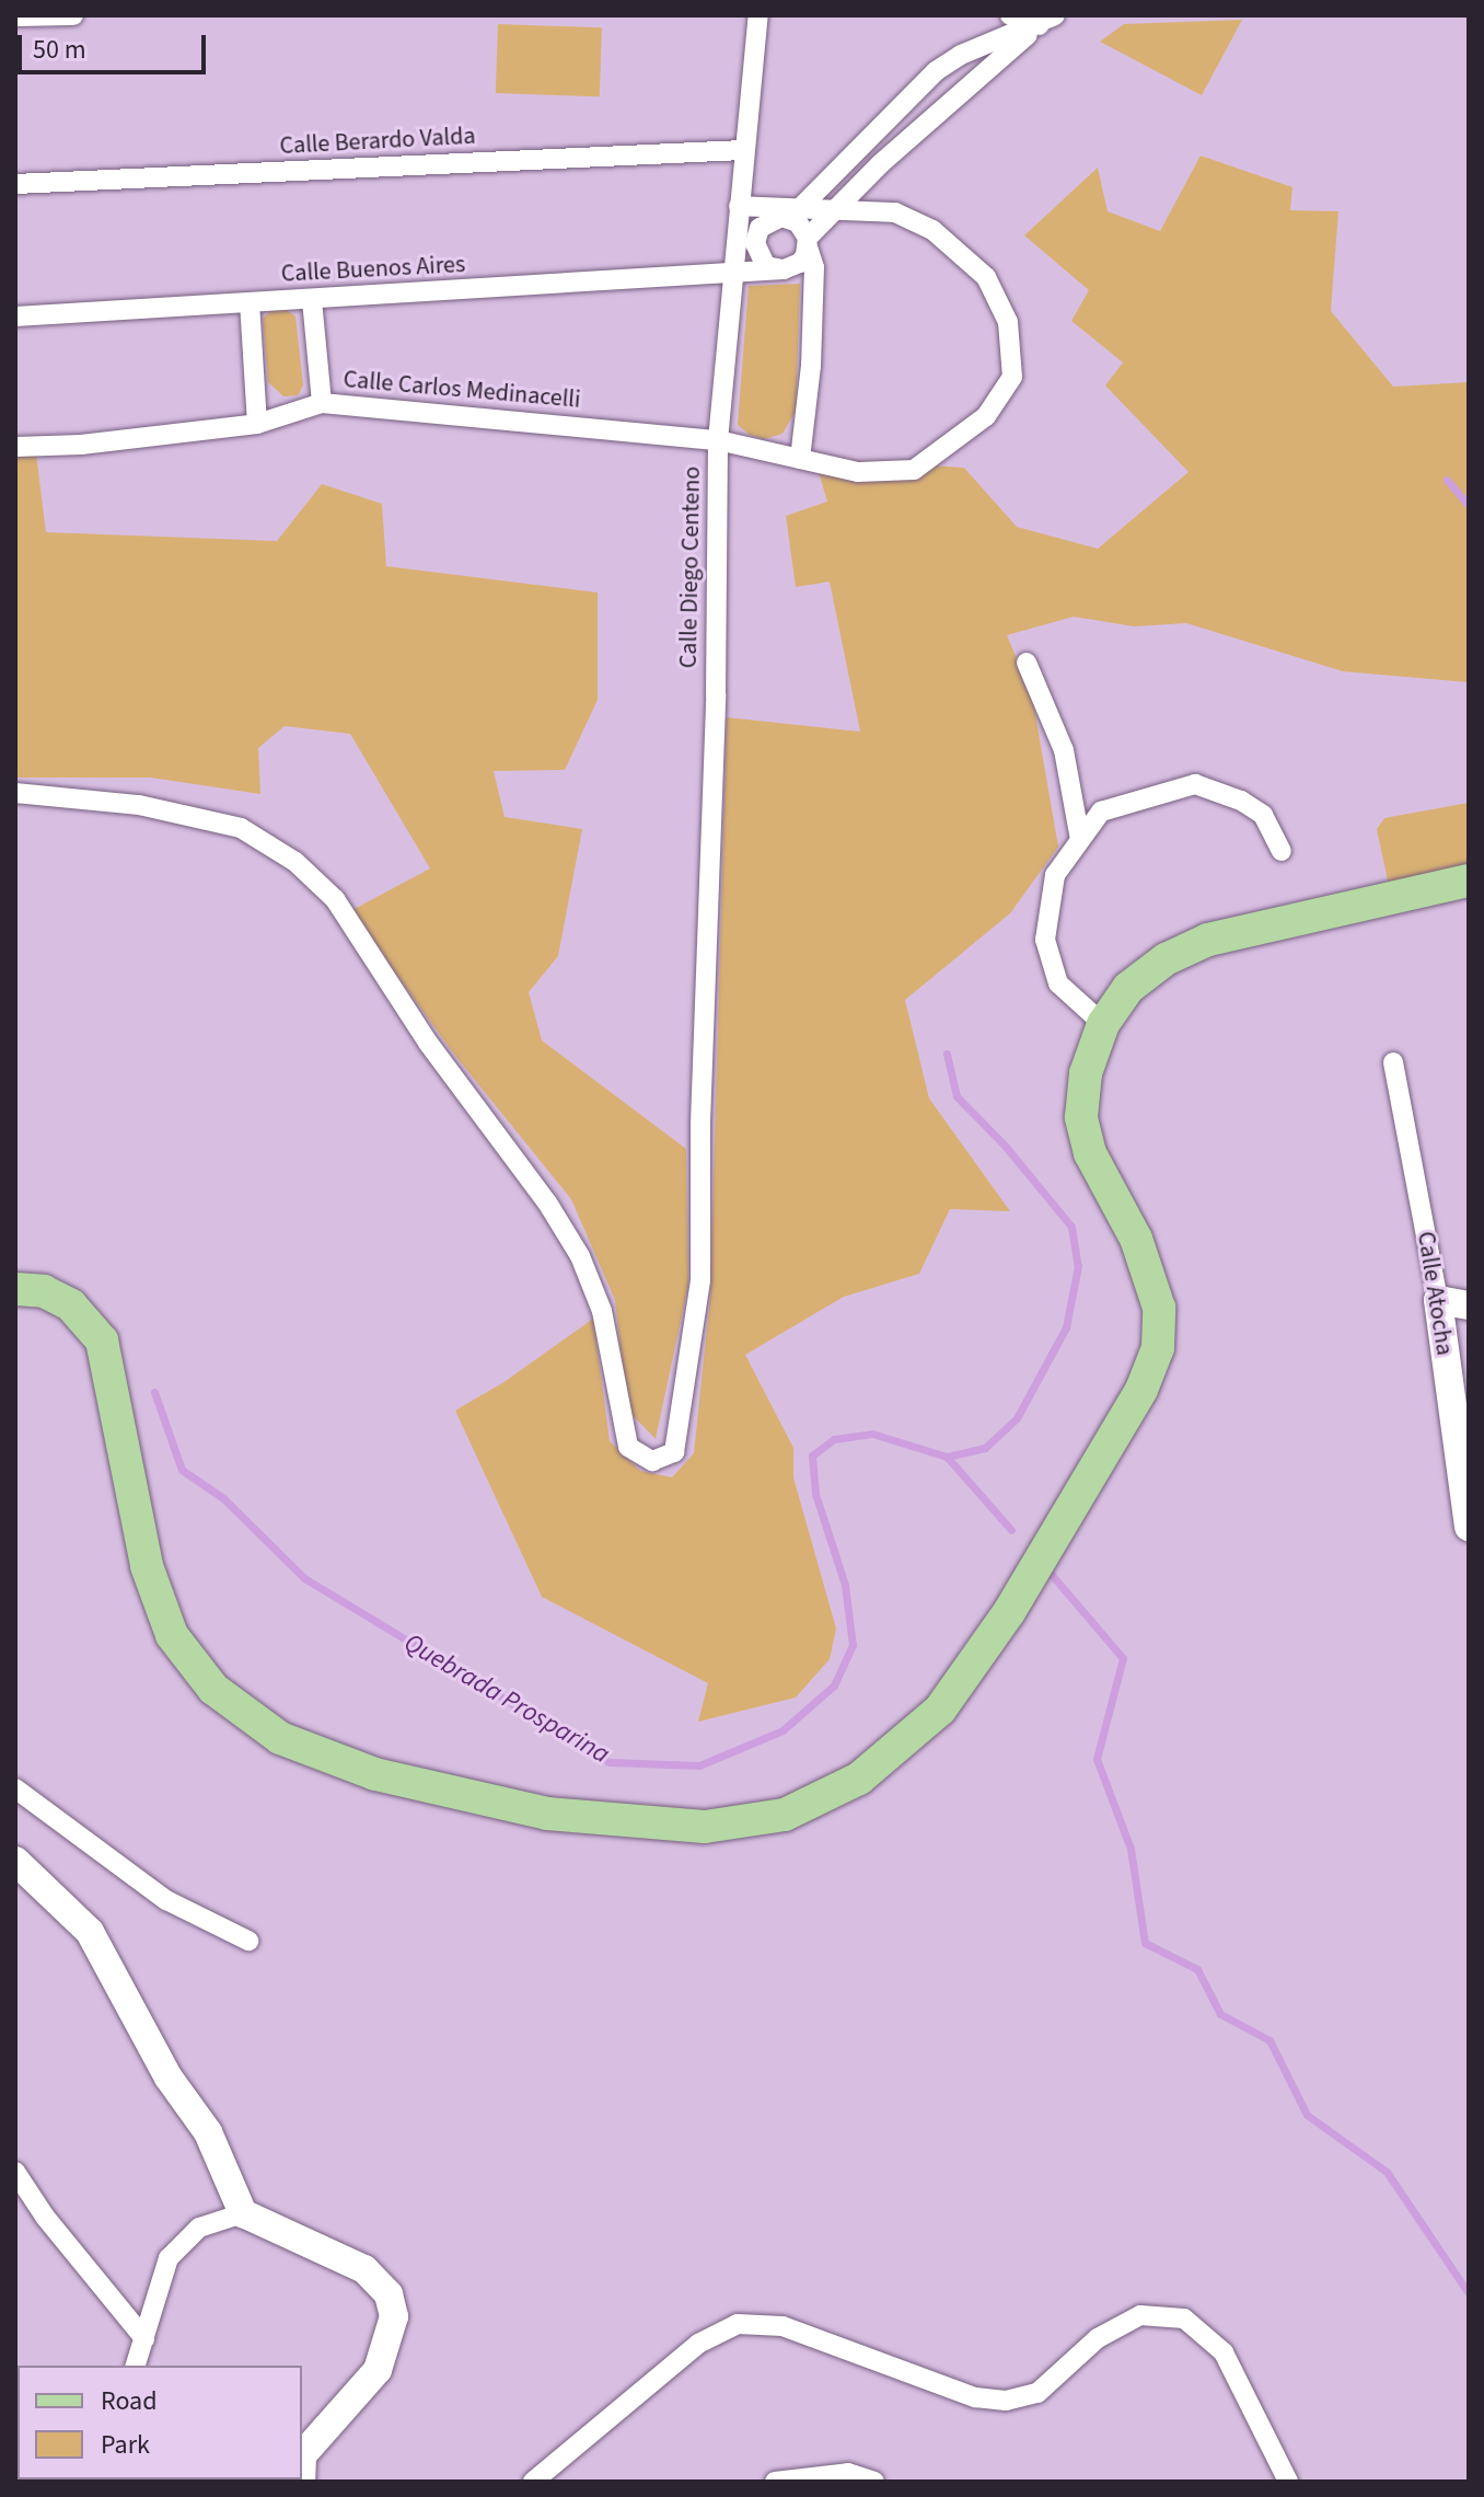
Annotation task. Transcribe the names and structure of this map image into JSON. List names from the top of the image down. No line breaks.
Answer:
{"streets":{"street":["Calle Berardo Valda","Calle Buenos Aires","Calle Carlos Medinacelli","Calle Diego Centeno","Calle Atocha"]},"crossings":[["Calle Berardo Valda","Calle Diego Centeno"],["Calle Buenos Aires","Calle Diego Centeno"],["Calle Carlos Medinacelli","Calle Diego Centeno"]],"water":["Quebrada Prosparina"],"legend":["Road","Park"],"scale_bar":"50 m"}
